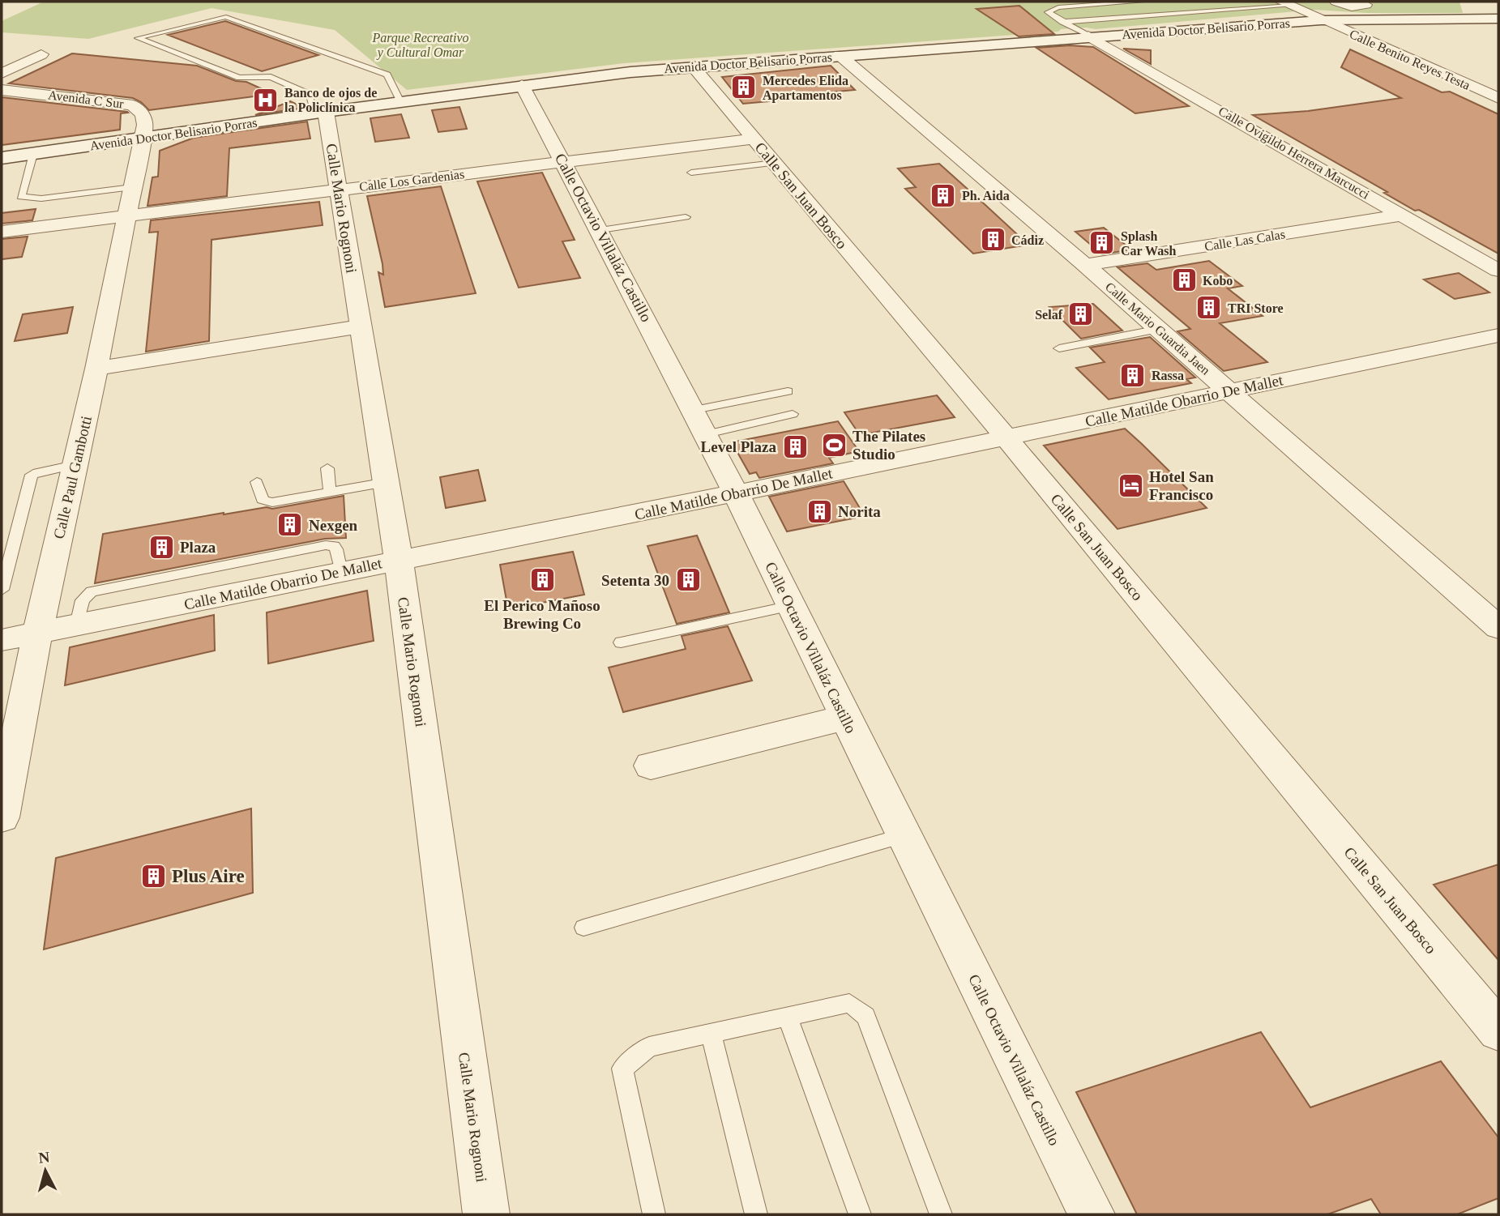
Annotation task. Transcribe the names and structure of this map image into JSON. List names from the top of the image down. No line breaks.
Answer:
{"streets":{"street":["Avenida Doctor Belisario Porras","Calle Benito Reyes Testa","Avenida C Sur","Calle Ovigildo Herrera Marcucci","Calle Los Gardenias","Calle San Juan Bosco","Calle Mario Rognoni","Calle Octavio Villaláz Castillo","Calle Las Calas","Calle Mario Guardia Jaen","Calle Matilde Obarrio De Mallet","Calle Paul Gambotti"]},"crossings":[["Avenida Doctor Belisario Porras","Calle Benito Reyes Testa"],["Avenida Doctor Belisario Porras","Avenida C Sur"],["Avenida Doctor Belisario Porras","Calle Ovigildo Herrera Marcucci"],["Avenida Doctor Belisario Porras","Calle San Juan Bosco"],["Avenida Doctor Belisario Porras","Calle Mario Rognoni"],["Avenida Doctor Belisario Porras","Calle Octavio Villaláz Castillo"],["Avenida Doctor Belisario Porras","Calle Mario Guardia Jaen"],["Avenida Doctor Belisario Porras","Calle Paul Gambotti"],["Avenida C Sur","Calle Paul Gambotti"],["Calle Ovigildo Herrera Marcucci","Calle Las Calas"],["Calle Los Gardenias","Calle San Juan Bosco"],["Calle Los Gardenias","Calle Mario Rognoni"],["Calle Los Gardenias","Calle Octavio Villaláz Castillo"],["Calle Los Gardenias","Calle Paul Gambotti"],["Calle San Juan Bosco","Calle Matilde Obarrio De Mallet"],["Calle Mario Rognoni","Calle Matilde Obarrio De Mallet"],["Calle Octavio Villaláz Castillo","Calle Matilde Obarrio De Mallet"],["Calle Las Calas","Calle Mario Guardia Jaen"],["Calle Mario Guardia Jaen","Calle Matilde Obarrio De Mallet"],["Calle Matilde Obarrio De Mallet","Calle Paul Gambotti"]],"parks":["Parque Recreativo y Cultural Omar"],"places":{"building":["Mercedes Elida Apartamentos","Ph. Aida","Cádiz","Splash Car Wash","Kobo","TRI Store","Selaf","Rassa","Level Plaza","Norita","Nexgen","Plaza","El Perico Mañoso Brewing Co","Setenta 30","Plus Aire"],"hospital":["Banco de ojos de la Policlínica"],"sports":["The Pilates Studio"],"hotel":["Hotel San Francisco"]},"north":"top"}
